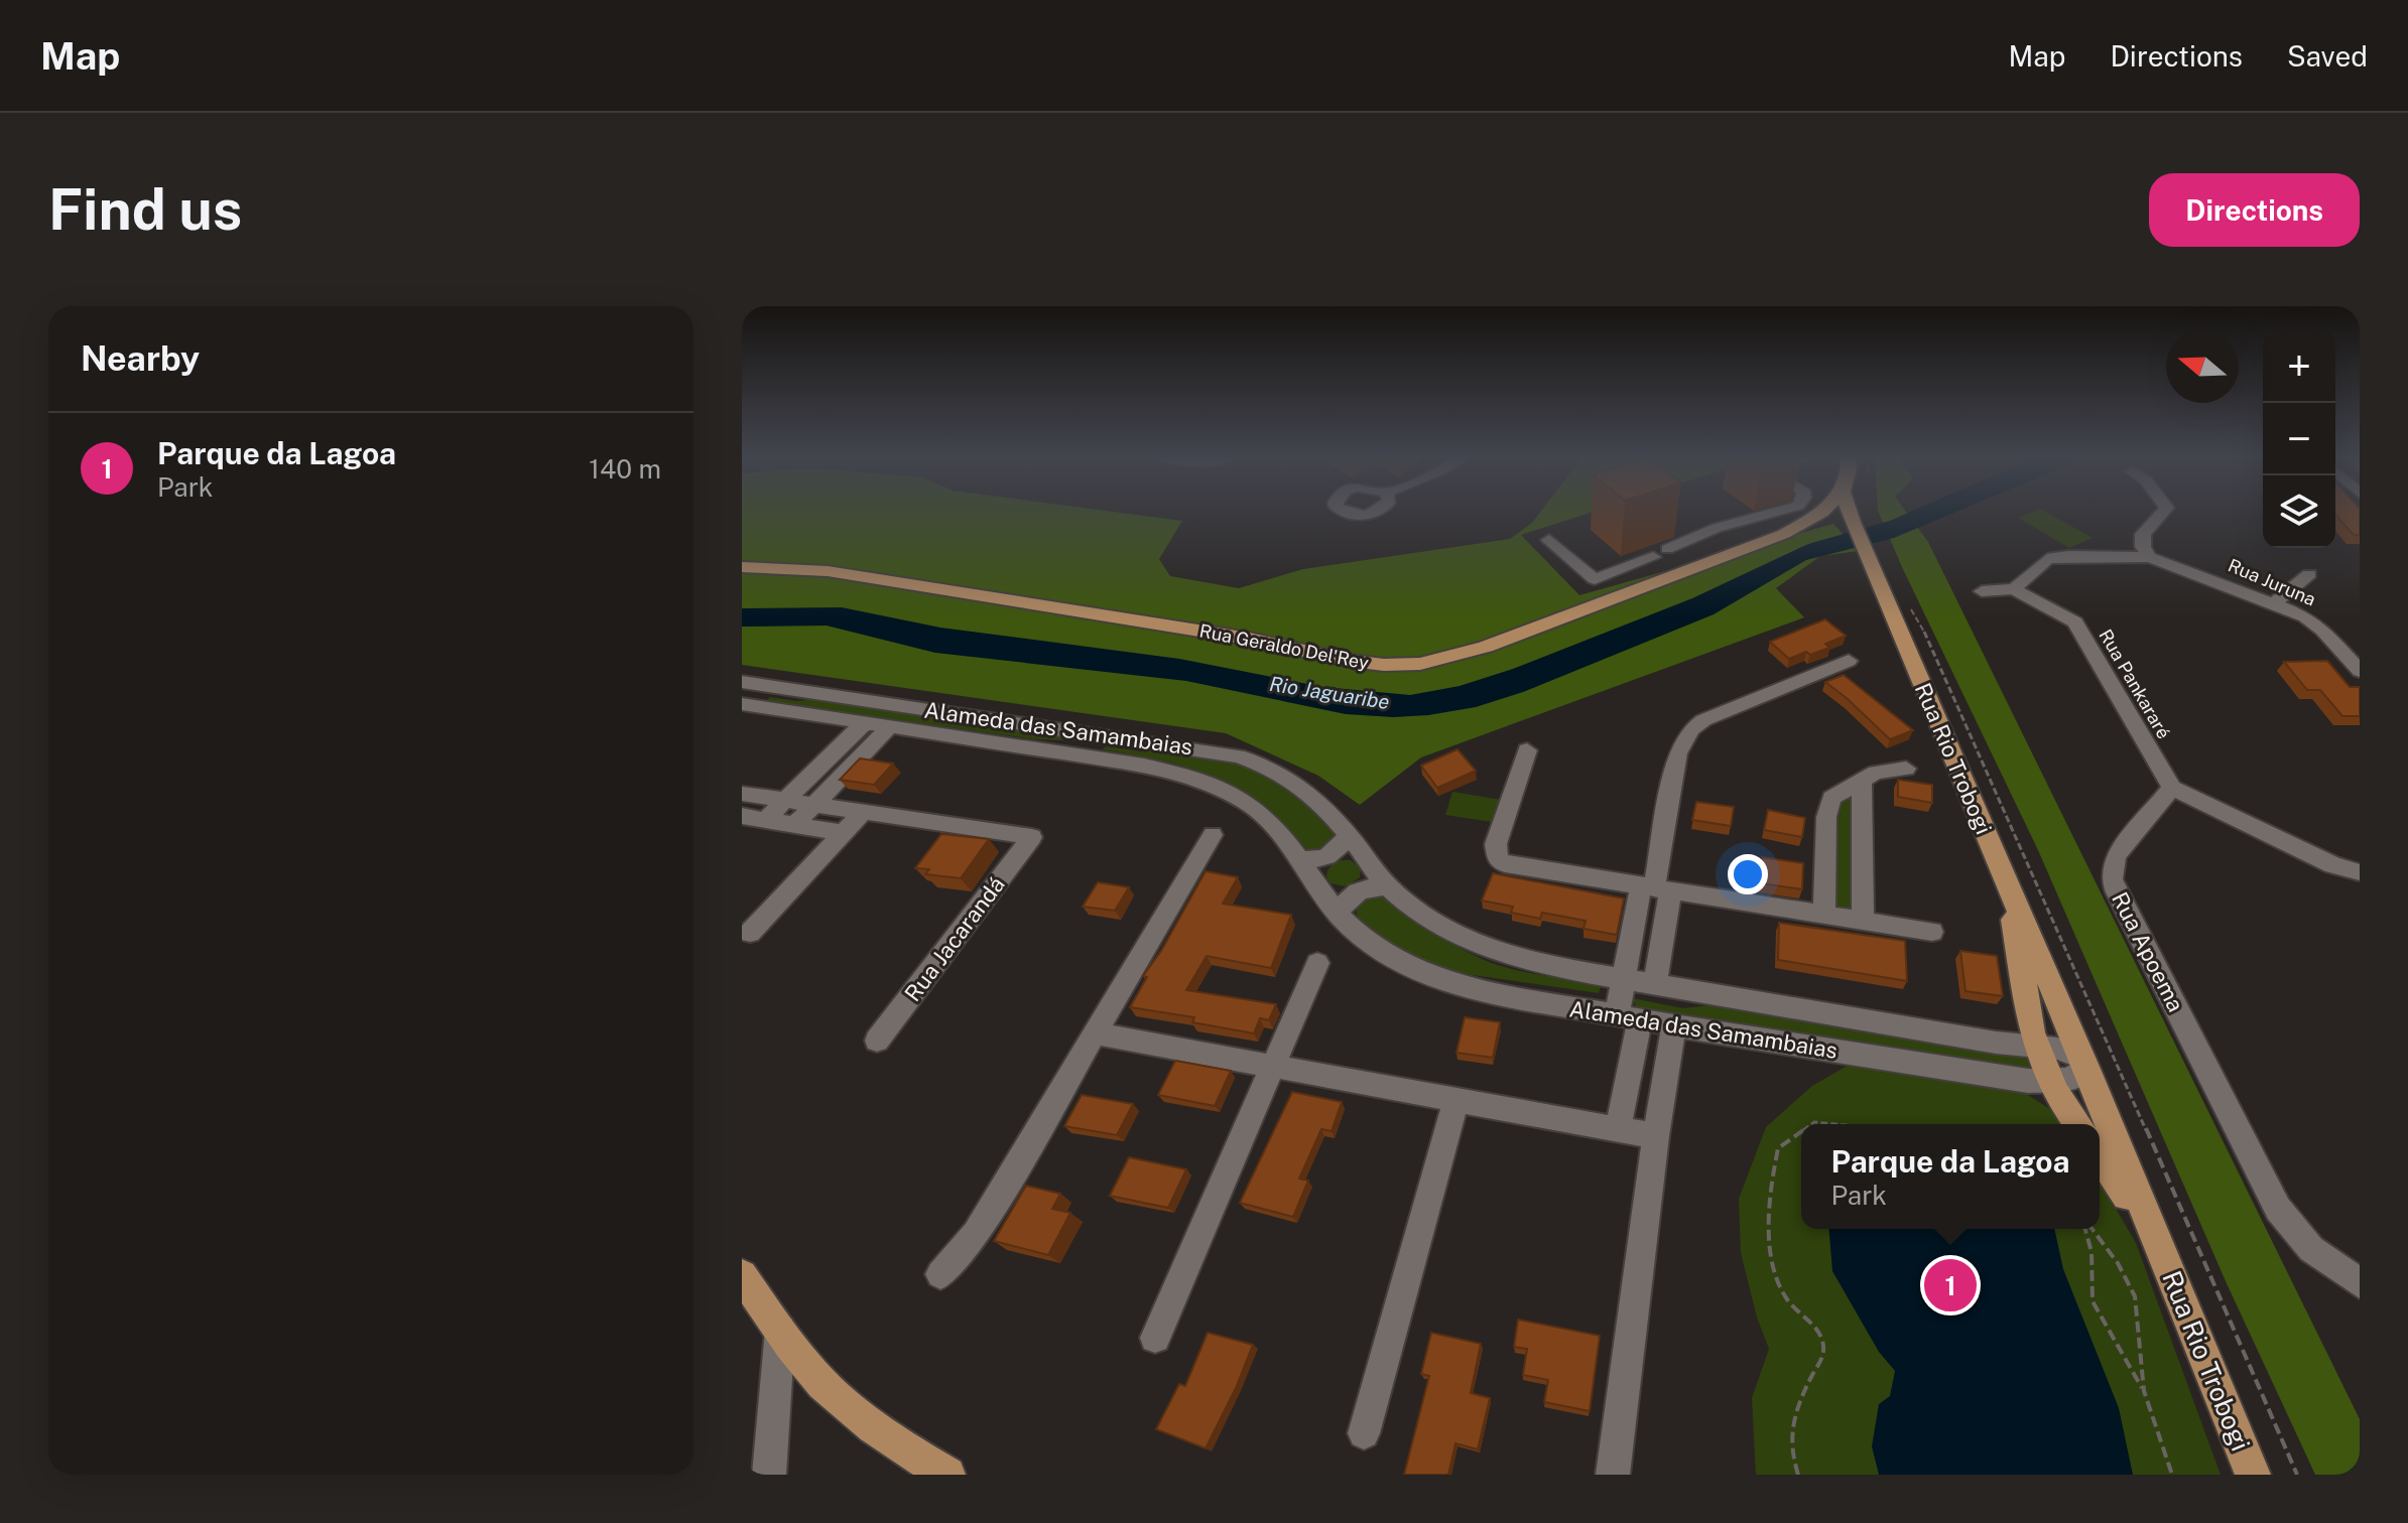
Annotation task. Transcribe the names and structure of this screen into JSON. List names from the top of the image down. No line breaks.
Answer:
{"streets":{"main road":["Rua Geraldo Del'Rey","Rua Rio Trobogi"],"street":["Rua Juruna","Rua Pankararé","Alameda das Samambaias","Rua Jacarandá","Rua Apoema"]},"crossings":[["Rua Pankararé","Rua Apoema"],["Alameda das Samambaias","Rua Rio Trobogi"]],"water":["Rio Jaguaribe"],"north":"left","page":{"header":"Map","nav":["Map","Directions","Saved"],"buttons":"Directions","title":"Find us","heading":"Nearby","map_buttons":["+","−"],"list":[{"mark":"1","name":"Parque da Lagoa","note":"Park","value":"140 m"}],"popup":["Parque da Lagoa","Park"],"pins":"1"}}
